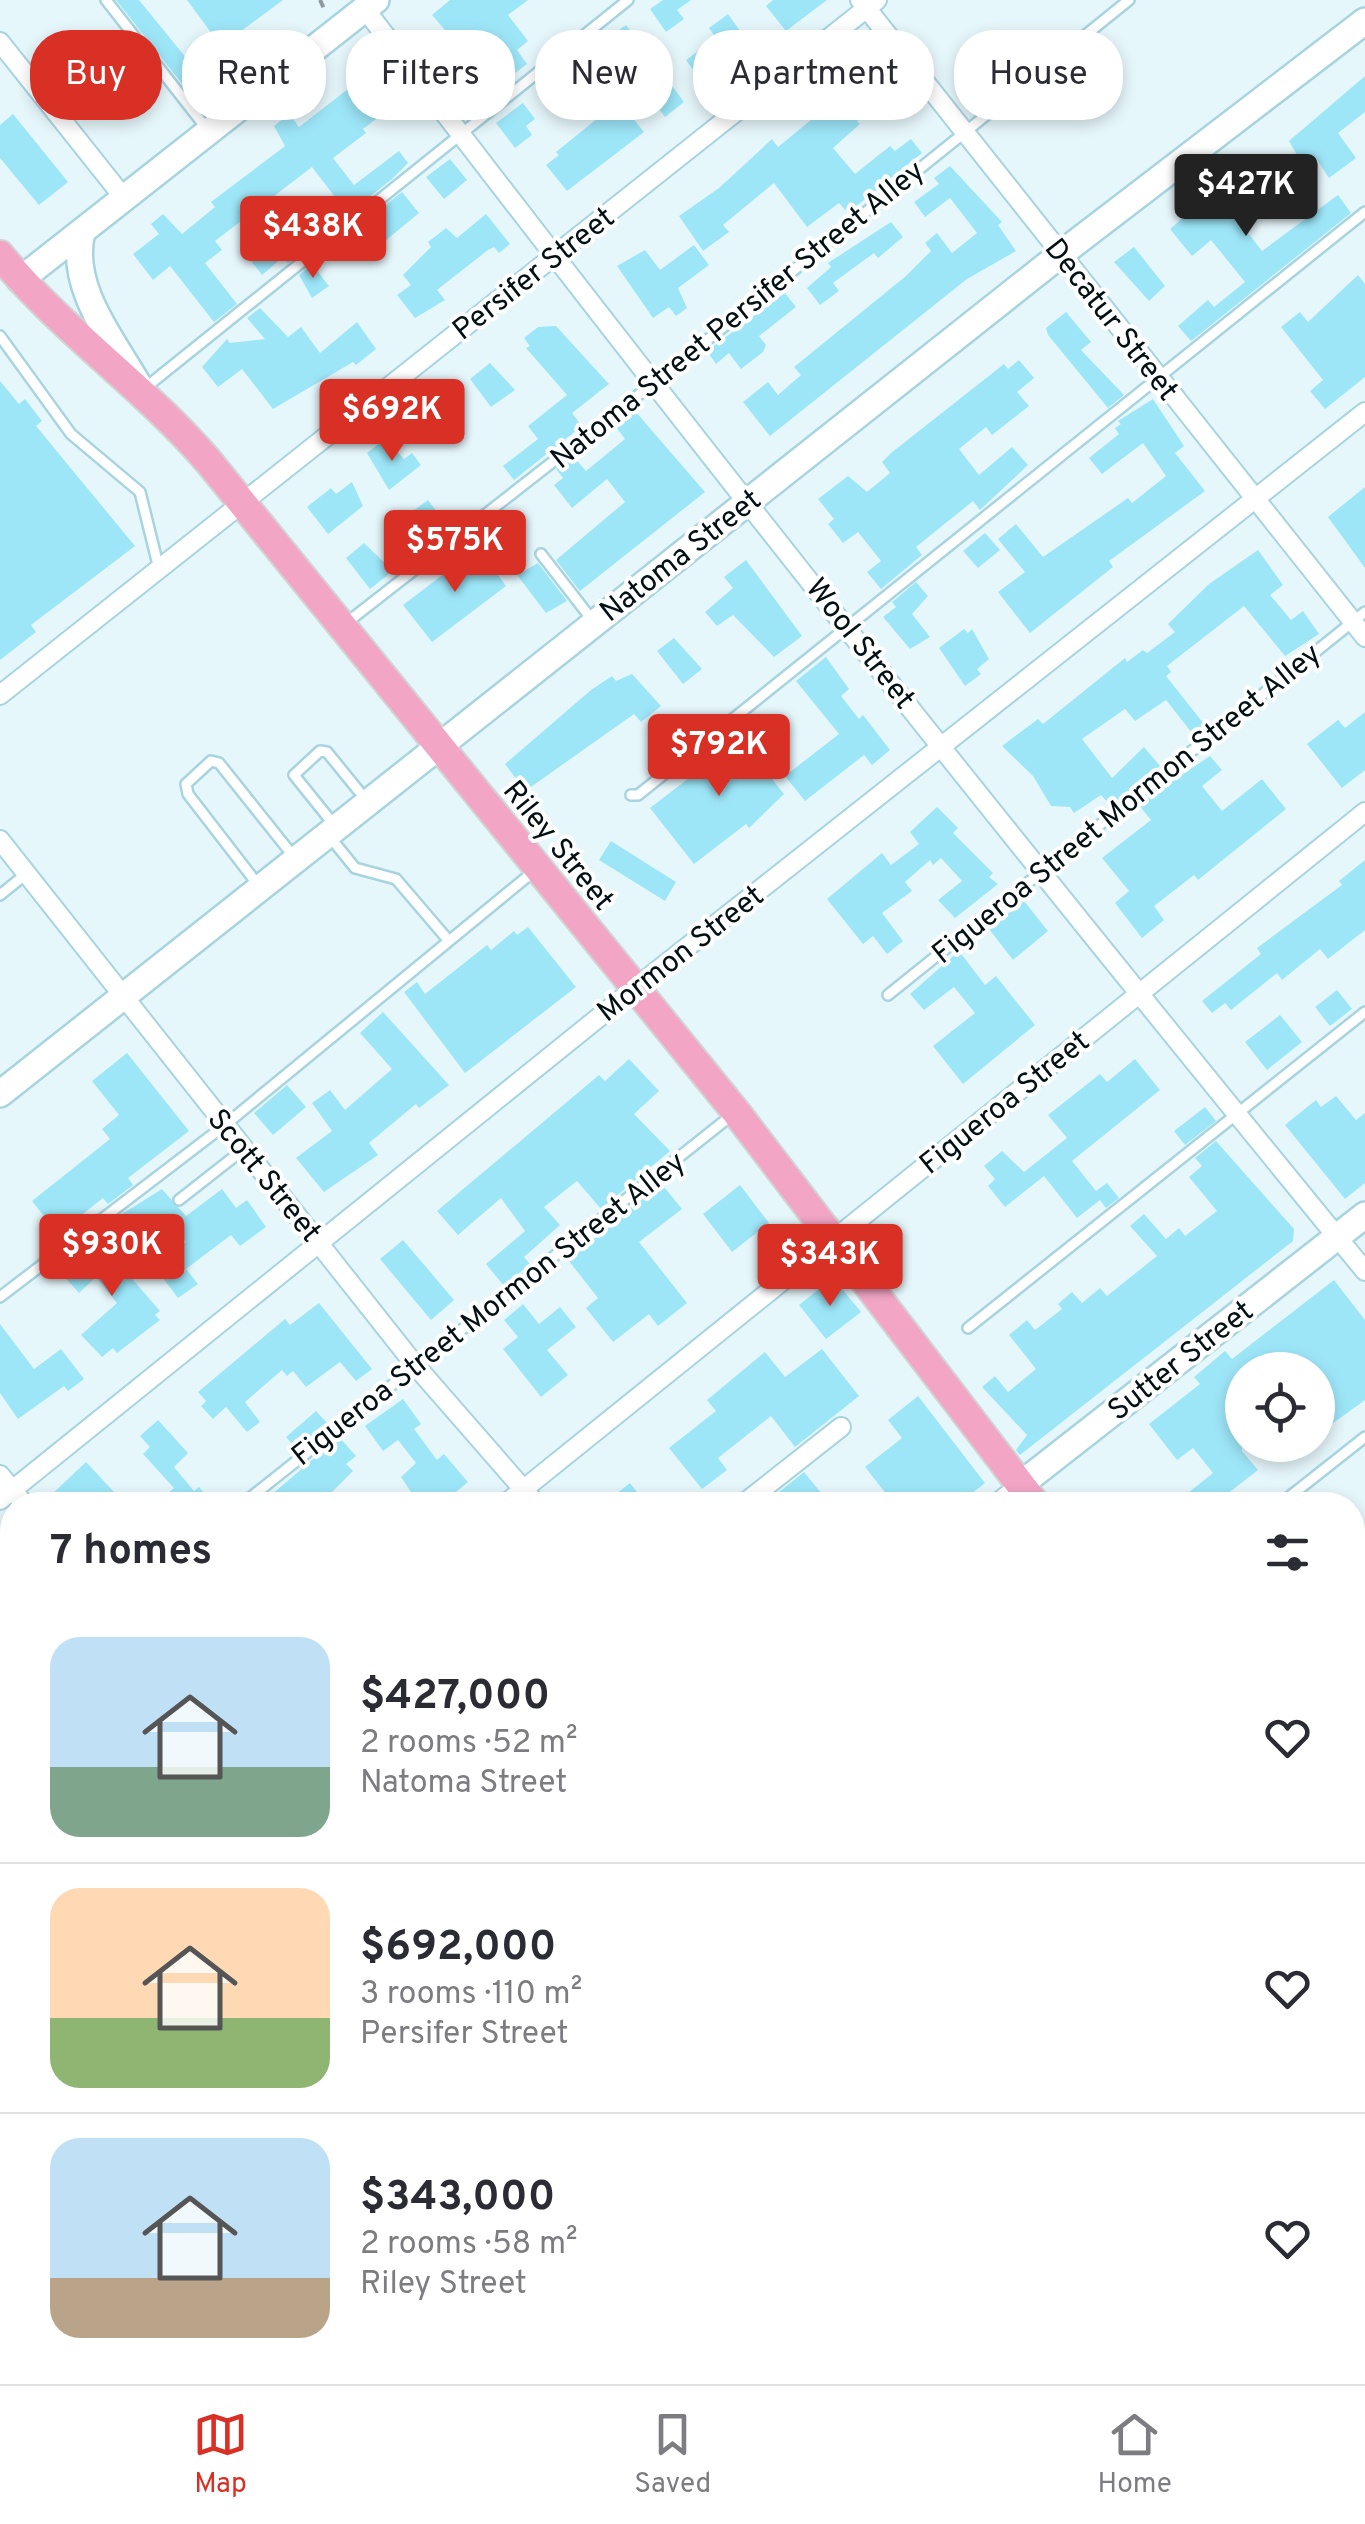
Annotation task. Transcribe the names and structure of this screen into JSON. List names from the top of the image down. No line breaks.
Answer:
{"streets":{"main road":["Riley Street"],"street":["Persifer Street","Decatur Street","Natoma Street","Wool Street","Mormon Street","Figueroa Street","Scott Street","Sutter Street"],"lane":["Natoma Street Persifer Street Alley","Figueroa Street Mormon Street Alley"]},"crossings":[["Persifer Street","Decatur Street"],["Persifer Street","Wool Street"],["Persifer Street","Riley Street"],["Natoma Street Persifer Street Alley","Decatur Street"],["Natoma Street Persifer Street Alley","Wool Street"],["Natoma Street Persifer Street Alley","Riley Street"],["Decatur Street","Natoma Street"],["Decatur Street","Figueroa Street Mormon Street Alley"],["Decatur Street","Mormon Street"],["Natoma Street","Wool Street"],["Natoma Street","Riley Street"],["Natoma Street","Scott Street"],["Wool Street","Figueroa Street Mormon Street Alley"],["Wool Street","Mormon Street"],["Wool Street","Figueroa Street"],["Wool Street","Sutter Street"],["Figueroa Street Mormon Street Alley","Riley Street"],["Figueroa Street Mormon Street Alley","Scott Street"],["Riley Street","Mormon Street"],["Riley Street","Figueroa Street"],["Mormon Street","Scott Street"],["Figueroa Street","Scott Street"]],"page":{"chip":["Buy","Rent","Filters","New","Apartment","House"],"price":["$427K","$438K","$692K","$575K","$792K","$930K","$343K"],"heading":"7 homes","list":[{"name":"$427,000","note":"2 rooms · 52 m² · Natoma Street"},{"name":"$692,000","note":"3 rooms · 110 m² · Persifer Street"},{"name":"$343,000","note":"2 rooms · 58 m² · Riley Street"}],"tabs":["Map","Saved","Home"]}}
